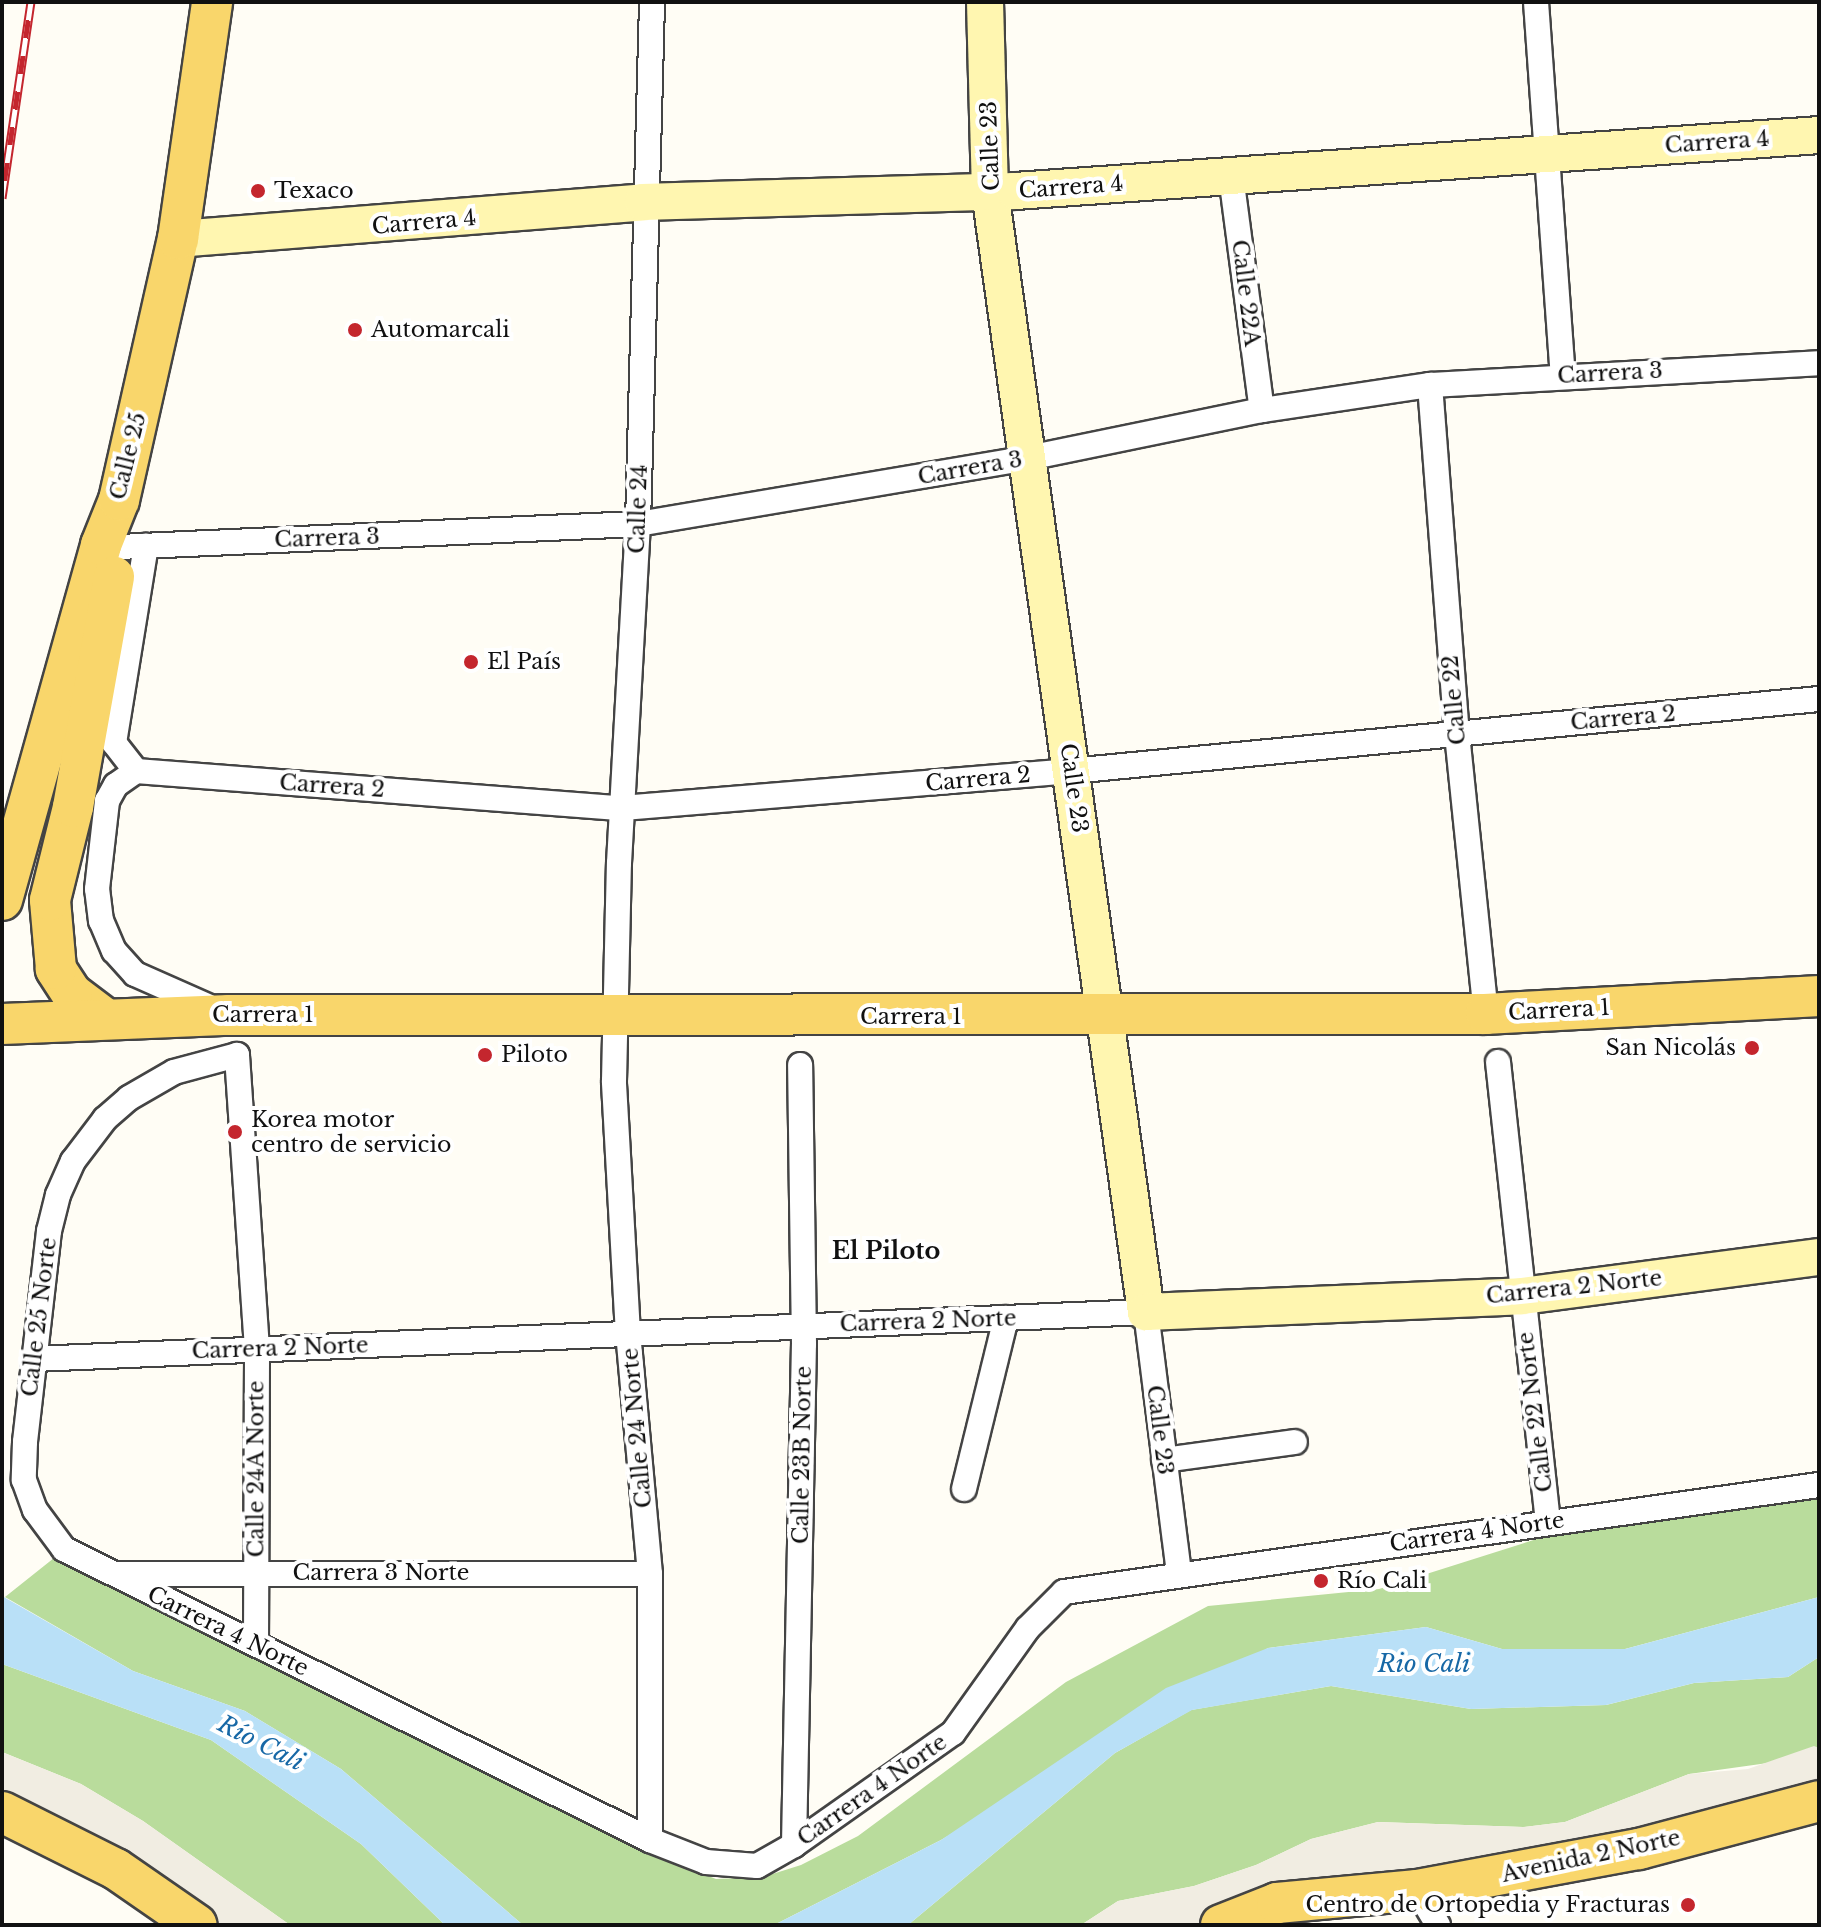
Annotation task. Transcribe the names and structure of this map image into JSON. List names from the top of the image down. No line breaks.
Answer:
{"streets":{"main road":["Carrera 4","Calle 23","Calle 25","Carrera 1","Carrera 2 Norte","Avenida 2 Norte"],"street":["Calle 22A","Carrera 3","Calle 24","Calle 22","Carrera 2","Calle 25 Norte","Calle 22 Norte","Calle 24 Norte","Calle 23B Norte","Calle 24A Norte","Carrera 4 Norte","Carrera 3 Norte"]},"crossings":[["Carrera 4","Calle 23"],["Carrera 4","Calle 22A"],["Carrera 4","Calle 25"],["Carrera 4","Calle 24"],["Calle 23","Carrera 3"],["Calle 23","Carrera 2"],["Calle 23","Carrera 1"],["Calle 23","Carrera 2 Norte"],["Calle 23","Carrera 4 Norte"],["Calle 22A","Carrera 3"],["Carrera 3","Calle 24"],["Carrera 3","Calle 22"],["Calle 24","Carrera 2"],["Calle 24","Carrera 1"],["Calle 24","Calle 24 Norte"],["Calle 22","Carrera 2"],["Calle 22","Carrera 1"],["Carrera 1","Calle 25 Norte"],["Carrera 1","Calle 24 Norte"],["Carrera 1","Calle 24A Norte"],["Carrera 2 Norte","Calle 25 Norte"],["Carrera 2 Norte","Calle 22 Norte"],["Carrera 2 Norte","Calle 24 Norte"],["Carrera 2 Norte","Calle 23B Norte"],["Carrera 2 Norte","Calle 24A Norte"],["Calle 25 Norte","Carrera 4 Norte"],["Calle 25 Norte","Carrera 3 Norte"],["Calle 22 Norte","Carrera 4 Norte"],["Calle 24 Norte","Carrera 4 Norte"],["Calle 24 Norte","Carrera 3 Norte"],["Calle 23B Norte","Carrera 4 Norte"],["Calle 24A Norte","Carrera 4 Norte"],["Calle 24A Norte","Carrera 3 Norte"],["Carrera 4 Norte","Carrera 3 Norte"]],"districts":["El Piloto"],"water":["Rio Cali","Río Cali"],"places":["Texaco","Automarcali","El País","San Nicolás","Piloto","Korea motor centro de servicio","Río Cali","Centro de Ortopedia y Fracturas"]}
